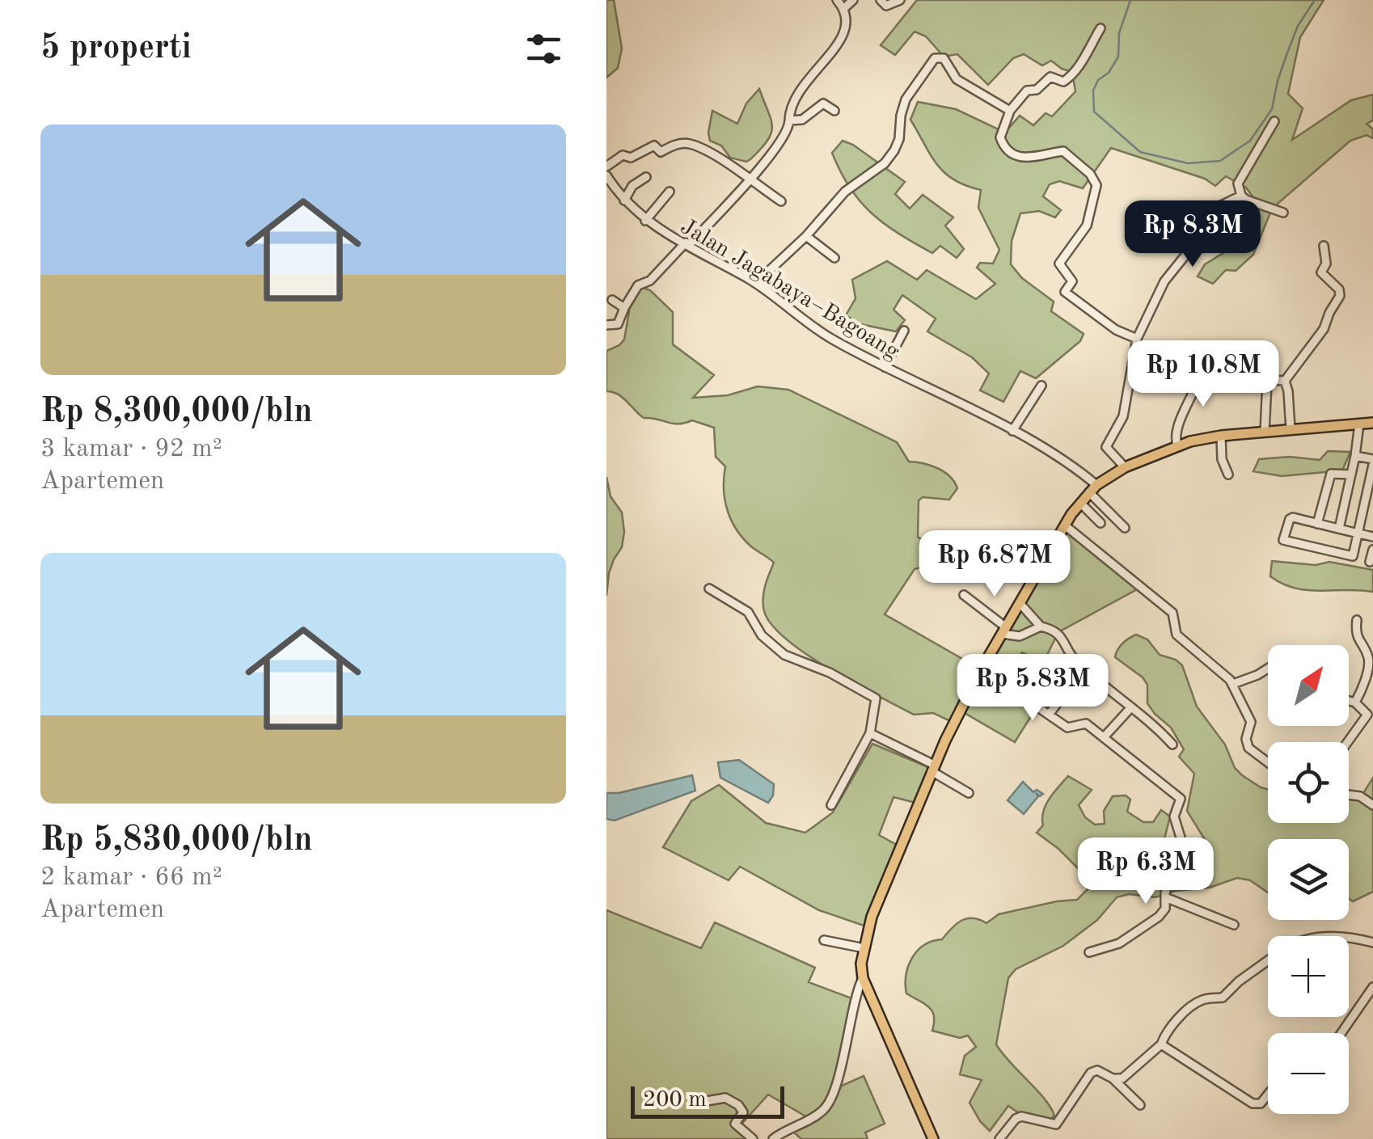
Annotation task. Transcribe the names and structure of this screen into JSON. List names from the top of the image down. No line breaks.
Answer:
{"streets":{"street":["Jalan Jagabaya–Bagoang"]},"scale_bar":"200 m","north":"top right","page":{"heading":"5 properti","list":[{"name":"Rp 8,300,000/bln","note":"3 kamar · 92 m² · Apartemen"},{"name":"Rp 5,830,000/bln","note":"2 kamar · 66 m² · Apartemen"}],"price":["Rp 8.3M","Rp 10.8M","Rp 6.87M","Rp 5.83M","Rp 6.3M"],"map_buttons":["+","−"],"scale":"200 m"}}
